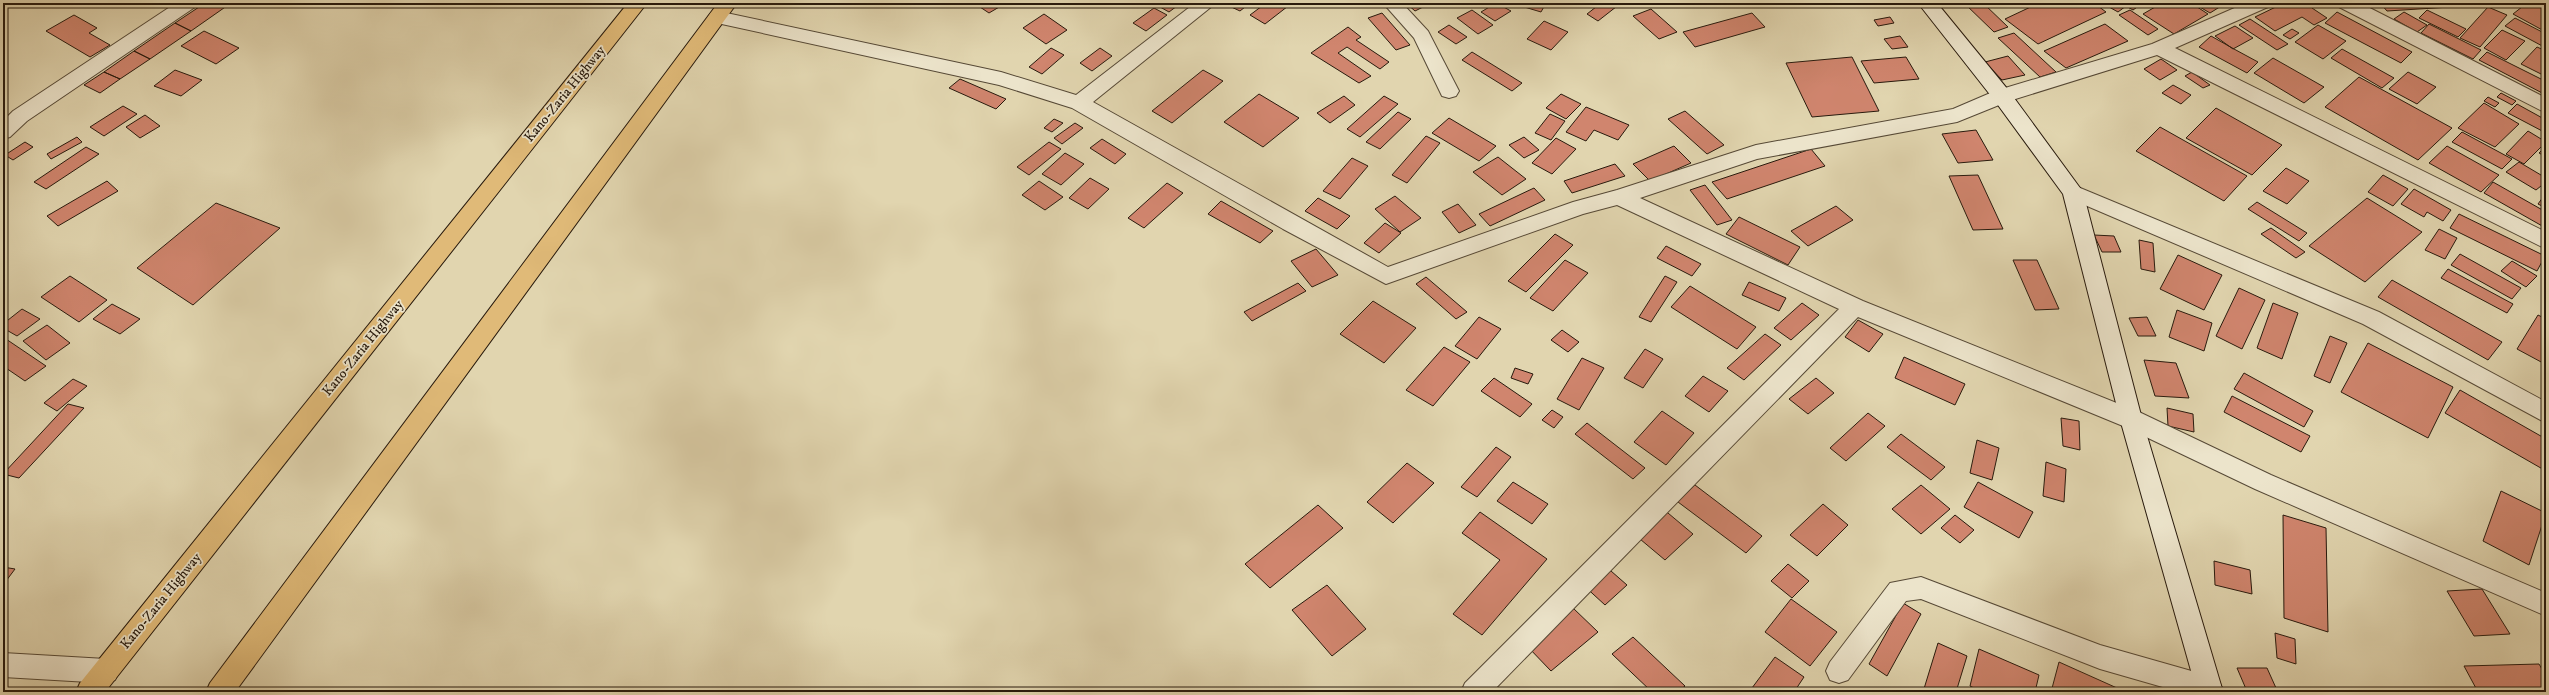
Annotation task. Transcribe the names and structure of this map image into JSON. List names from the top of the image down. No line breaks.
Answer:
{"streets":{"highway":["Kano-Zaria Highway"]}}
